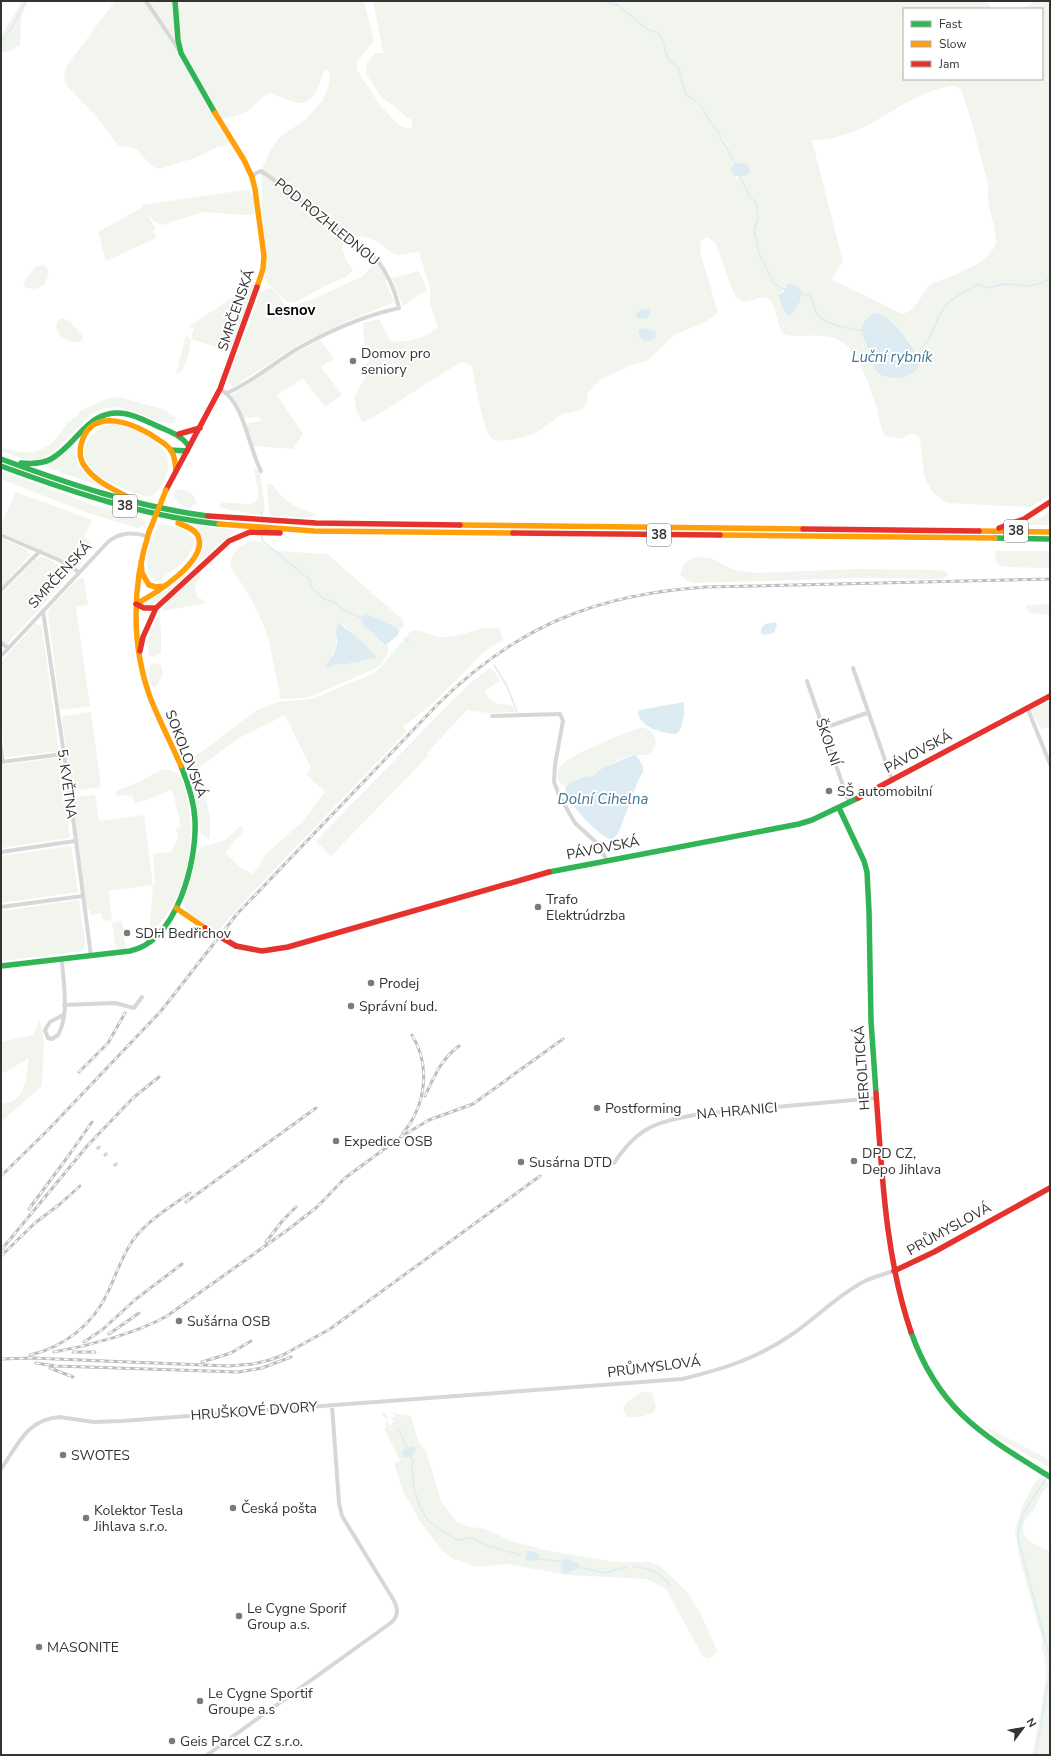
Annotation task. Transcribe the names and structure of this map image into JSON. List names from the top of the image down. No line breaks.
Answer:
{"streets":{"main road":["SMRČENSKÁ","38","PÁVOVSKÁ","SOKOLOVSKÁ","HEROLTICKÁ","PRŮMYSLOVÁ"],"street":["POD ROZHLEDNOU","ŠKOLNÍ","5. KVĚTNA","NA HRANICI","HRUŠKOVÉ DVORY"]},"crossings":[["POD ROZHLEDNOU","SMRČENSKÁ"],["SMRČENSKÁ","SOKOLOVSKÁ"],["SMRČENSKÁ","5. KVĚTNA"],["ŠKOLNÍ","PÁVOVSKÁ"],["PÁVOVSKÁ","SOKOLOVSKÁ"],["PÁVOVSKÁ","HEROLTICKÁ"],["SOKOLOVSKÁ","5. KVĚTNA"],["HEROLTICKÁ","NA HRANICI"],["HEROLTICKÁ","PRŮMYSLOVÁ"],["PRŮMYSLOVÁ","HRUŠKOVÉ DVORY"]],"districts":["Lesnov"],"water":["Luční rybník","Dolní Cihelna"],"places":["Domov pro seniory","SŠ automobilní","Trafo Elektrúdrzba","SDH Bedřichov","Prodej","Správní bud.","Postforming","Expedice OSB","DPD CZ, Depo Jihlava","Susárna DTD","Sušárna OSB","SWOTES","Česká pošta","Kolektor Tesla Jihlava s.r.o.","Le Cygne Sporif Group a.s.","MASONITE","Le Cygne Sportif Groupe a.s","Geis Parcel CZ s.r.o."],"legend":["Fast","Slow","Jam"],"north":"top right"}
